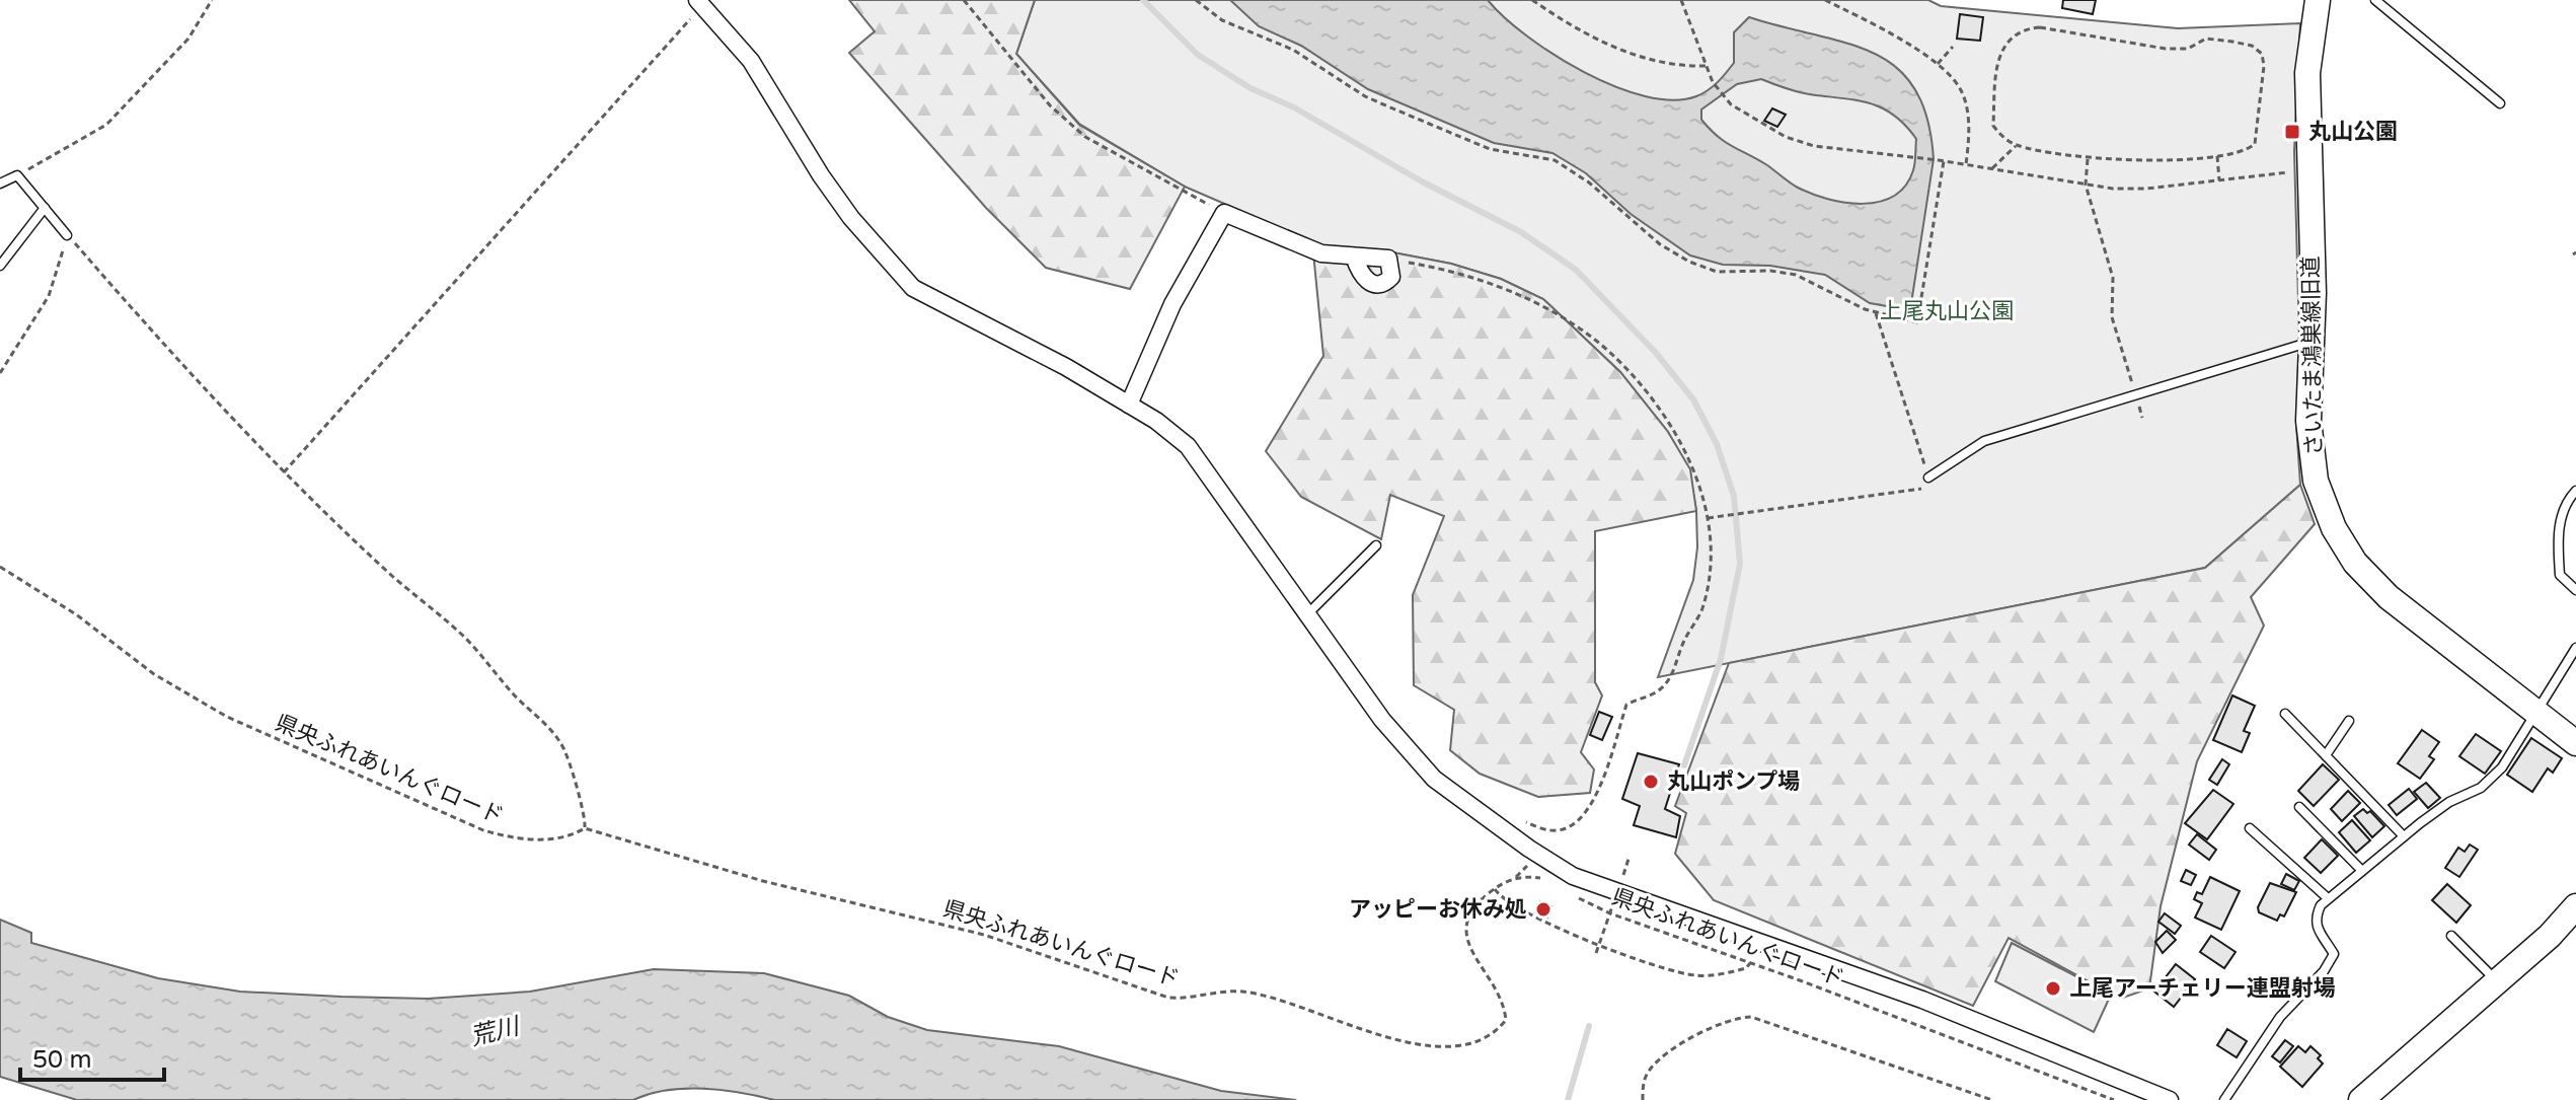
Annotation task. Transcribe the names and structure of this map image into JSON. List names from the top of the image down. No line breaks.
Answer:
{"streets":{"street":["さいたま鴻巣線旧道"],"path":["県央ふれあいんぐロード"]},"water":["荒川"],"parks":["上尾丸山公園"],"places":{"transit":["丸山公園"],"other":["丸山ポンプ場","アッピーお休み処","上尾アーチェリー連盟射場"]},"scale_bar":"50 m"}
